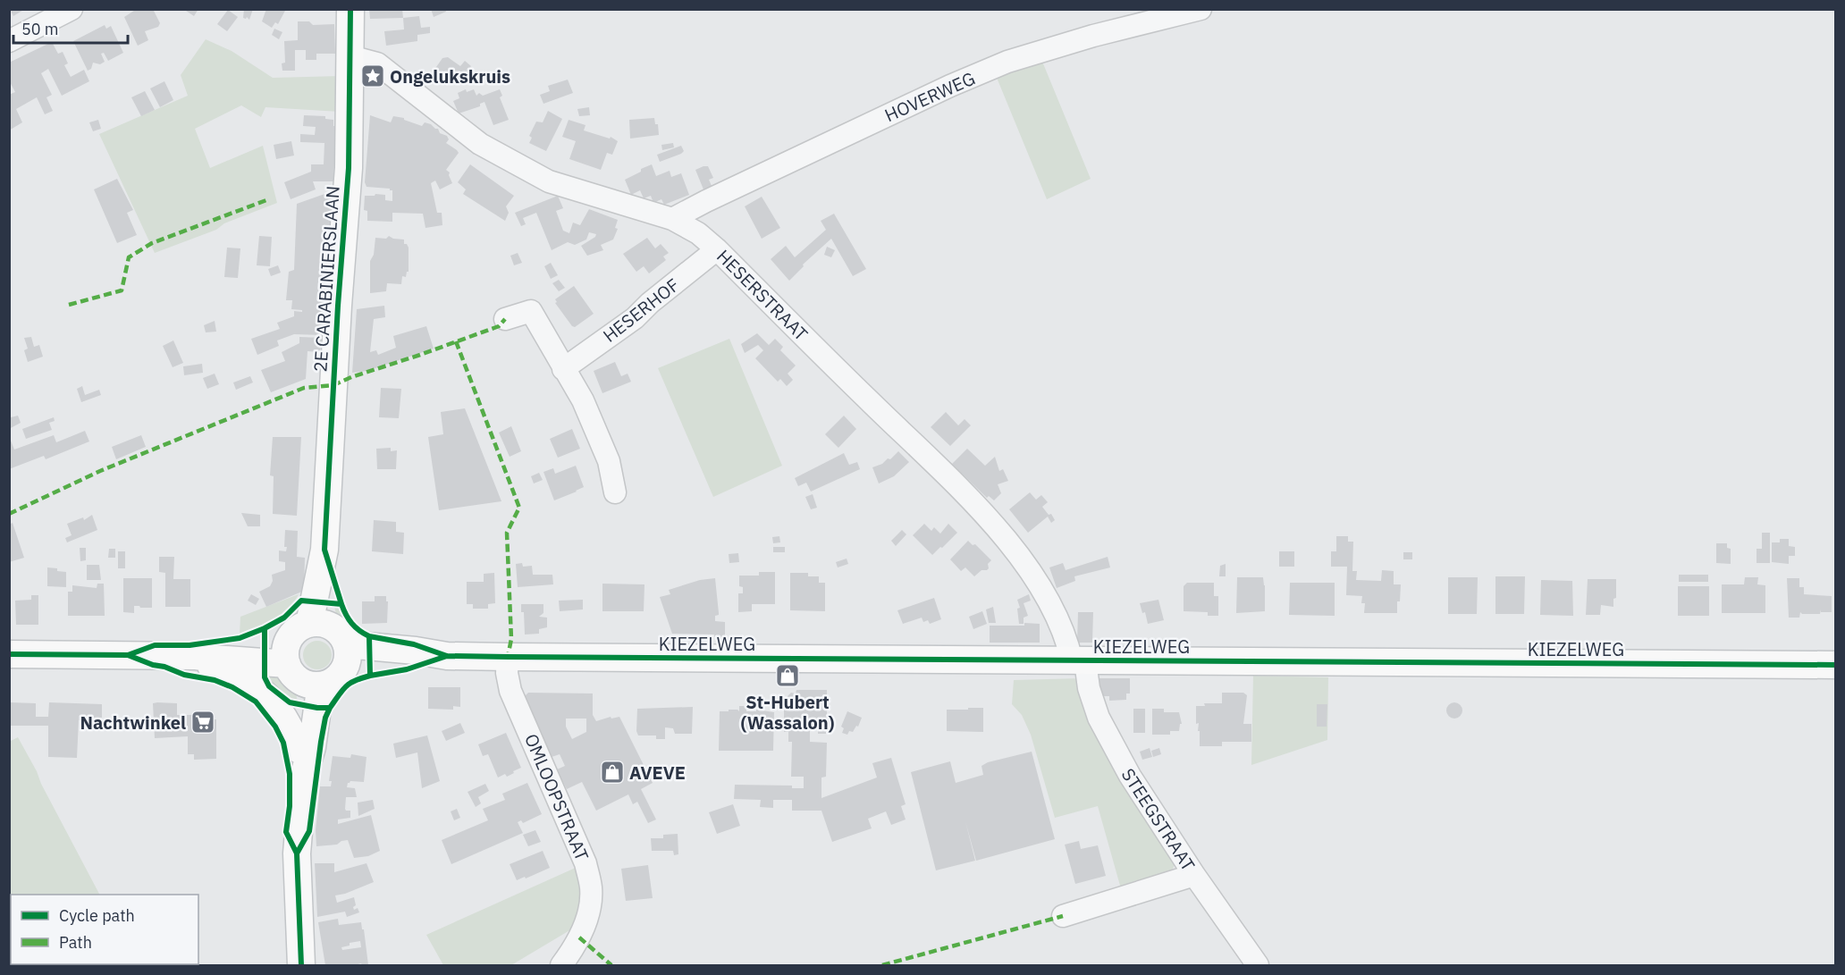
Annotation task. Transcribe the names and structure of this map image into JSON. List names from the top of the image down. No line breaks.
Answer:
{"streets":{"main road":["2E CARABINIERSLAAN","KIEZELWEG"],"street":["HOVERWEG","HESERSTRAAT","HESERHOF","OMLOOPSTRAAT","STEEGSTRAAT"]},"crossings":[["HOVERWEG","HESERSTRAAT"],["2E CARABINIERSLAAN","HESERSTRAAT"],["2E CARABINIERSLAAN","KIEZELWEG"],["HESERSTRAAT","HESERHOF"],["HESERSTRAAT","KIEZELWEG"],["HESERSTRAAT","STEEGSTRAAT"],["KIEZELWEG","OMLOOPSTRAAT"],["KIEZELWEG","STEEGSTRAAT"]],"places":{"place":["Ongelukskruis"],"shop":["St-Hubert (Wassalon)","AVEVE"],"supermarket":["Nachtwinkel"]},"legend":["Cycle path","Path"],"scale_bar":"50 m"}
